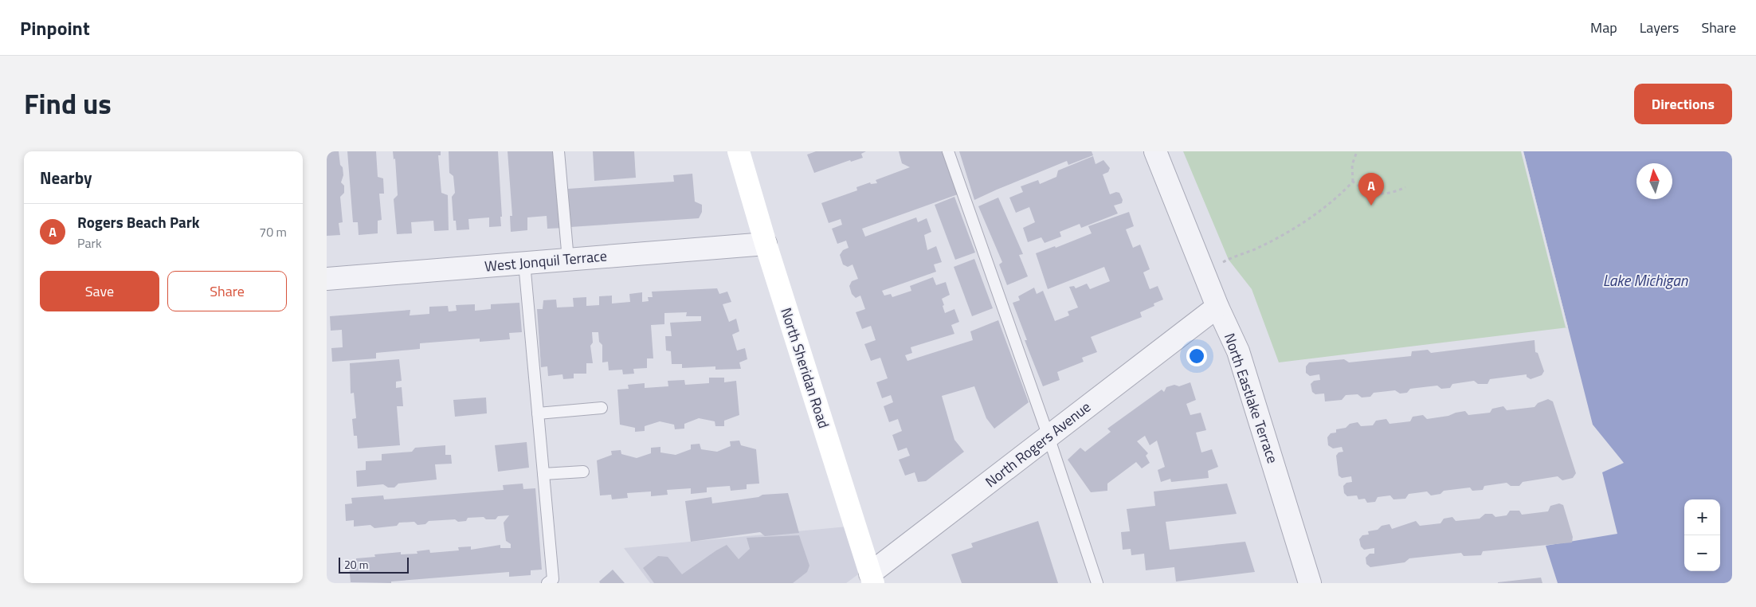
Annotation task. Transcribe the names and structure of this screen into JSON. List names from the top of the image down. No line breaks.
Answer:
{"streets":{"main road":["North Sheridan Road"],"street":["West Jonquil Terrace","North Eastlake Terrace","North Rogers Avenue"]},"crossings":[["West Jonquil Terrace","North Sheridan Road"],["North Sheridan Road","North Rogers Avenue"],["North Eastlake Terrace","North Rogers Avenue"]],"water":["Lake Michigan"],"scale_bar":"20 m","north":"top","page":{"header":"Pinpoint","nav":["Map","Layers","Share"],"title":"Find us","buttons":["Directions",["Save","Share"]],"heading":"Nearby","pins":"A","list":[{"mark":"A","name":"Rogers Beach Park","note":"Park","value":"70 m"}],"map_buttons":["+","−"],"scale":"20 m"}}
